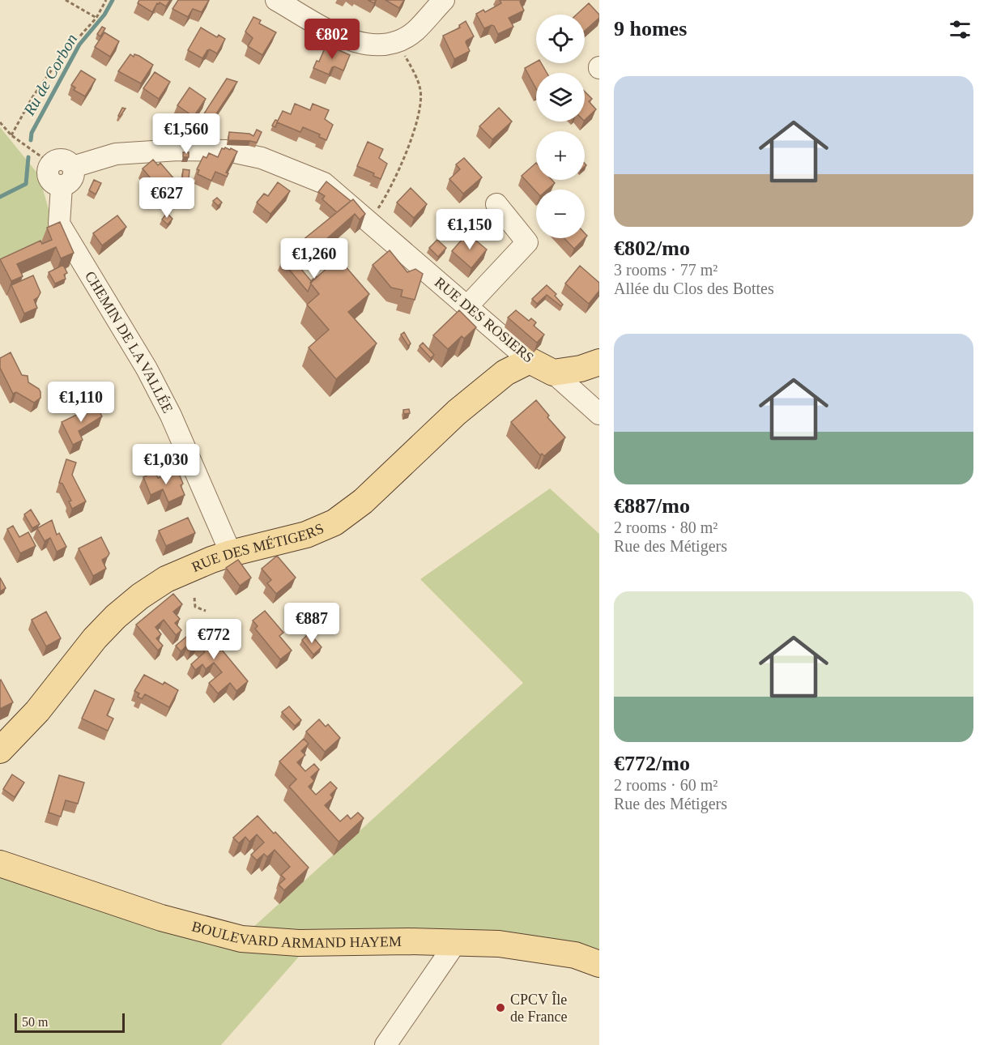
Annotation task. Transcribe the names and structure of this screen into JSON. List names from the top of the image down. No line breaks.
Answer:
{"streets":{"main road":["RUE DES ROSIERS","RUE DES MÉTIGERS","BOULEVARD ARMAND HAYEM"],"street":["CHEMIN DE LA VALLÉE"]},"crossings":[["RUE DES ROSIERS","CHEMIN DE LA VALLÉE"],["RUE DES ROSIERS","RUE DES MÉTIGERS"],["CHEMIN DE LA VALLÉE","RUE DES MÉTIGERS"]],"water":["Ru de Corbon"],"places":["CPCV Île de France"],"scale_bar":"50 m","page":{"heading":"9 homes","map_buttons":["+","−"],"price":["€802","€1,560","€627","€1,150","€1,260","€1,110","€1,030","€887","€772"],"list":[{"name":"€802/mo","note":"3 rooms · 77 m² · Allée du Clos des Bottes"},{"name":"€887/mo","note":"2 rooms · 80 m² · Rue des Métigers"},{"name":"€772/mo","note":"2 rooms · 60 m² · Rue des Métigers"}],"scale":"50 m"}}
